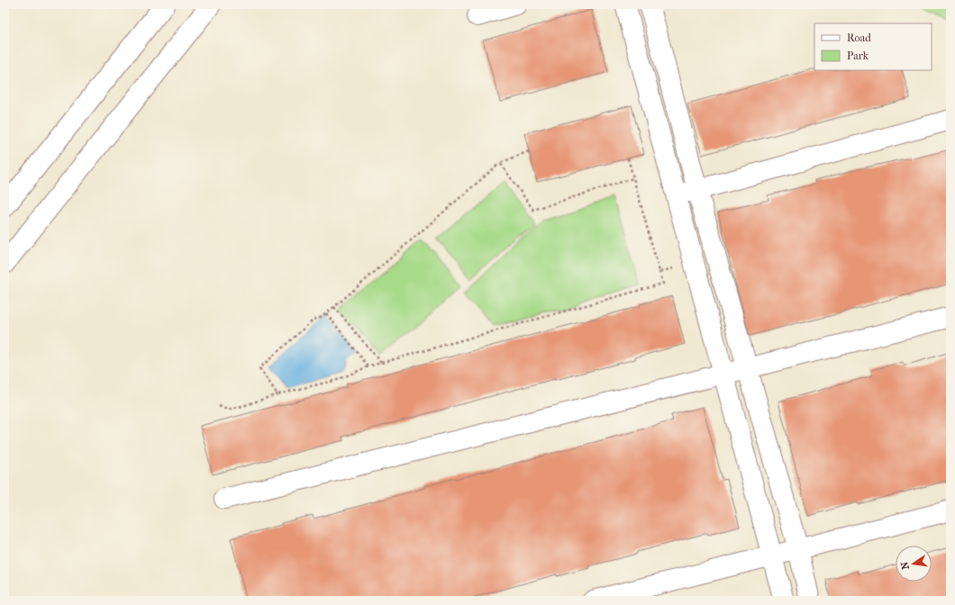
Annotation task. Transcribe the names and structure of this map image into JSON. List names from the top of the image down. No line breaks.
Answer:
{"legend":["Road","Park"],"north":"left"}
